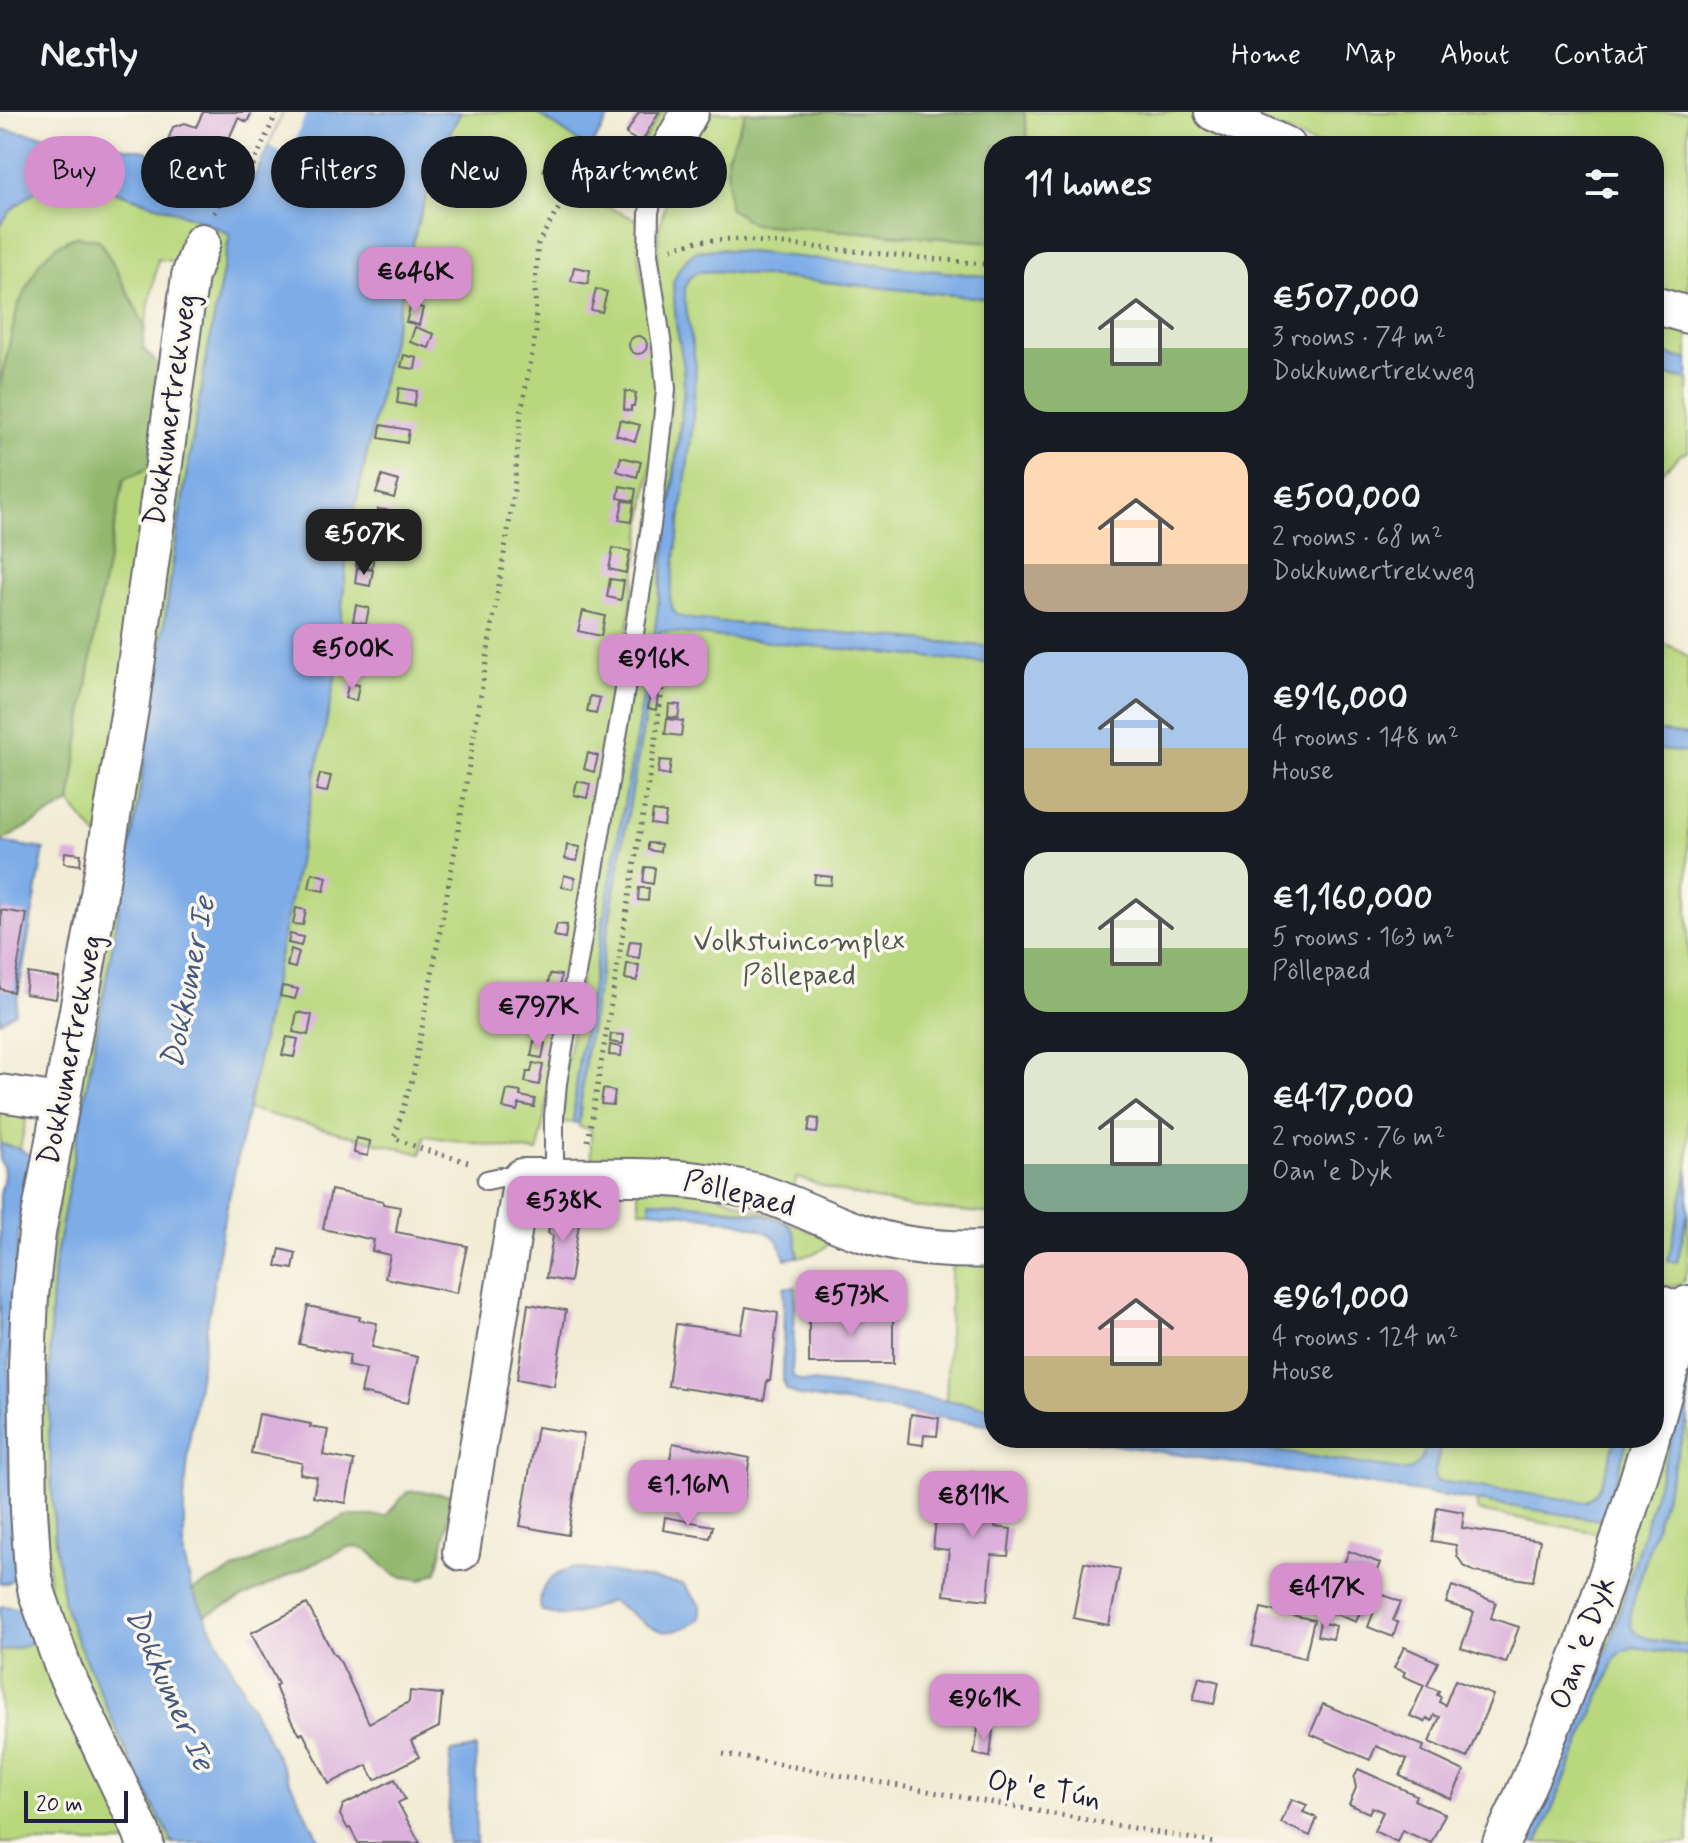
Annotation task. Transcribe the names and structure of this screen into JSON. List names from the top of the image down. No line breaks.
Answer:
{"streets":{"street":["Dokkumertrekweg","Pôllepaed","Oan 'e Dyk"],"path":["Op 'e Tún"]},"water":["Dokkumer Ie"],"parks":["Volkstuincomplex Pôllepaed"],"scale_bar":"20 m","page":{"header":"Nestly","nav":["Home","Map","About","Contact"],"chip":["Buy","Rent","Filters","New","Apartment"],"heading":"11 homes","list":[{"name":"€507,000","note":"3 rooms · 74 m² · Dokkumertrekweg"},{"name":"€500,000","note":"2 rooms · 68 m² · Dokkumertrekweg"},{"name":"€916,000","note":"4 rooms · 148 m² · House"},{"name":"€1,160,000","note":"5 rooms · 163 m² · Pôllepaed"},{"name":"€417,000","note":"2 rooms · 76 m² · Oan 'e Dyk"},{"name":"€961,000","note":"4 rooms · 124 m² · House"}],"price":["€646K","€507K","€500K","€916K","€797K","€538K","€573K","€1.16M","€811K","€417K","€961K"],"scale":"20 m"}}
